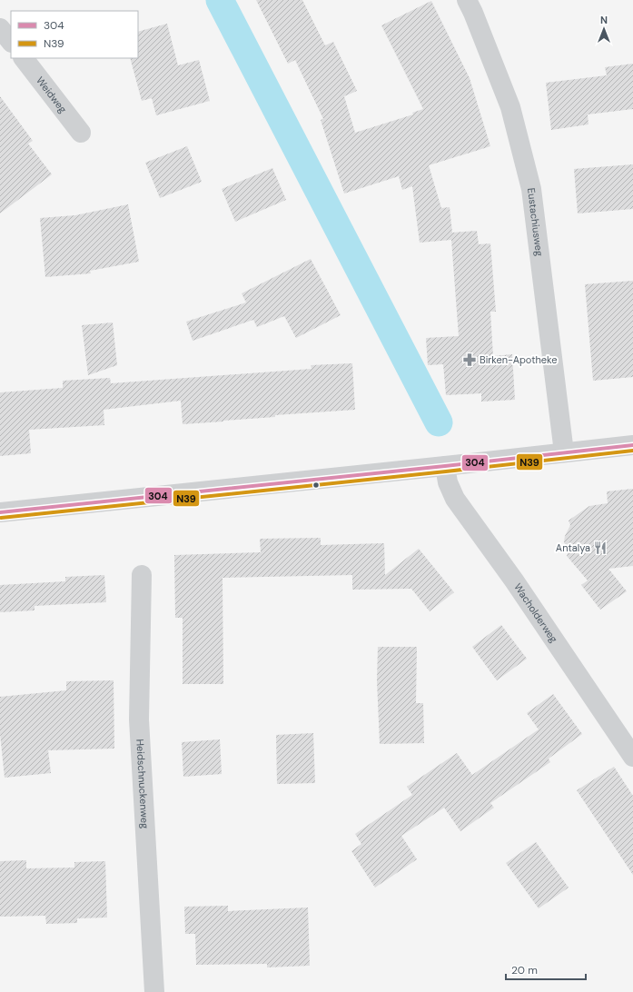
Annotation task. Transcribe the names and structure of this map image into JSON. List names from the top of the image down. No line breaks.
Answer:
{"streets":{"street":["Weidweg","Eustachiusweg","Wacholderweg","Heidschnuckenweg"]},"places":{"pharmacy":["Birken-Apotheke"],"restaurant":["Antalya"]},"lines":["transit line 304","transit line N39"],"legend":["304","N39"],"scale_bar":"20 m","north":"top"}
